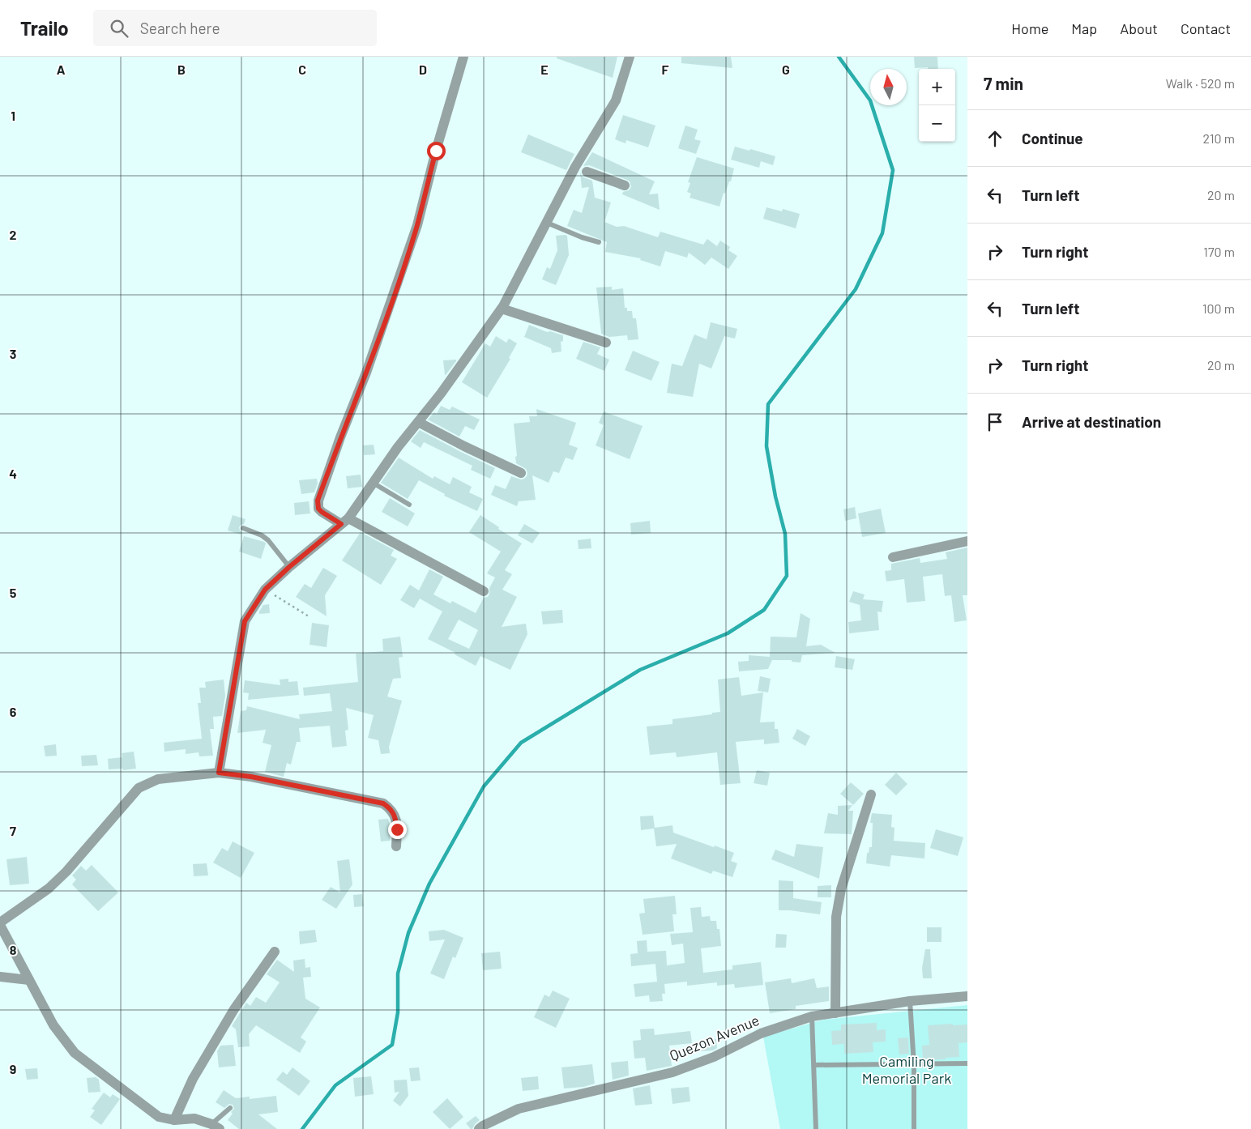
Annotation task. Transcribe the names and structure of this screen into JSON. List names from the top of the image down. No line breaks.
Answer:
{"streets":{"street":["Quezon Avenue"]},"parks":["Camiling Memorial Park"],"north":"top","page":{"header":"Trailo","search":"Search here","nav":["Home","Map","About","Contact"],"heading":["7 min","Walk · 520 m"],"map_buttons":["+","−"],"list":[["Continue","210 m"],["Turn left","20 m"],["Turn right","170 m"],["Turn left","100 m"],["Turn right","20 m"],"Arrive at destination"]},"grid":{"columns":["A","B","C","D","E","F","G"],"rows":["1","2","3","4","5","6","7","8","9"]}}
